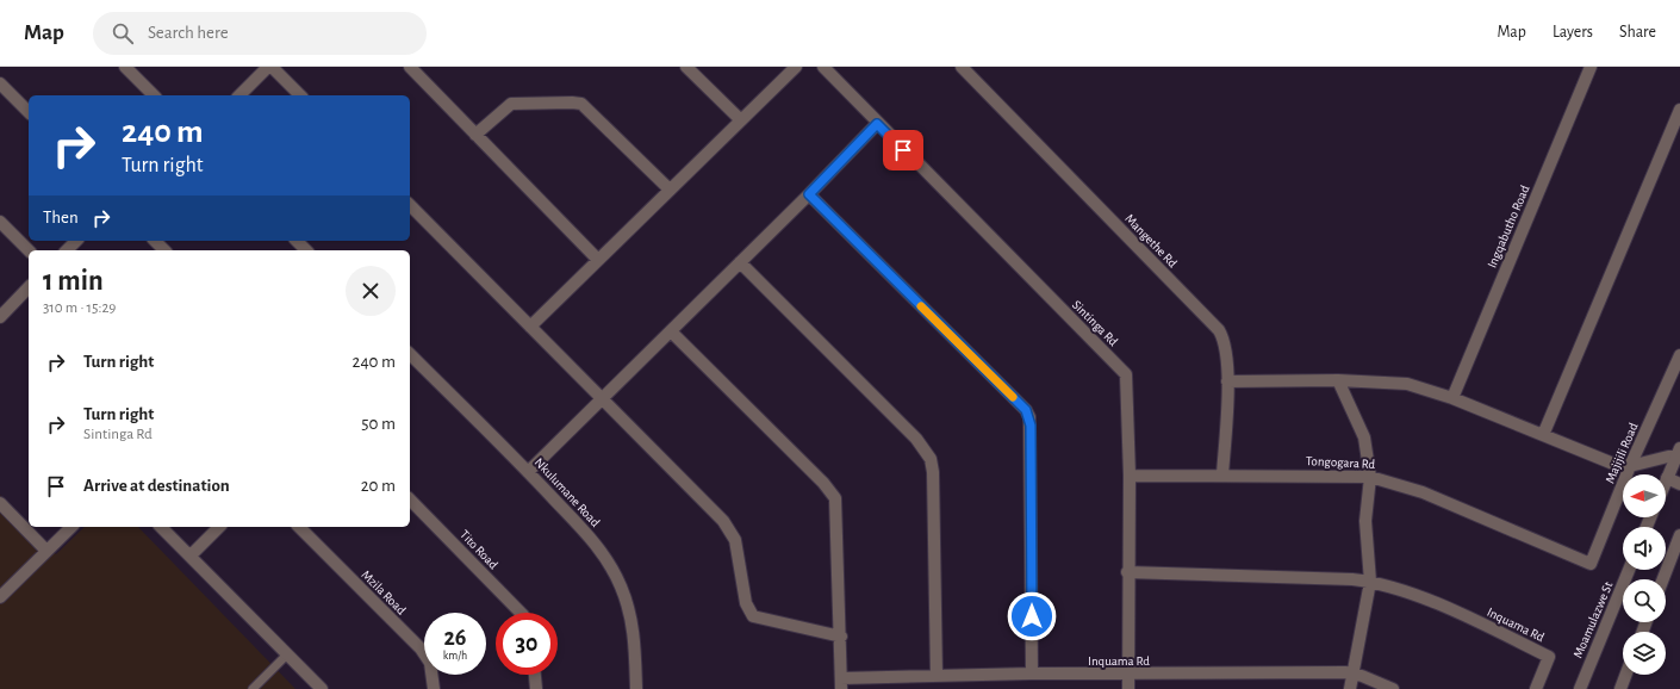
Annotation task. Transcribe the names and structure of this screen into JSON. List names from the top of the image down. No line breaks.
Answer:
{"streets":{"street":["Ingqabutho Road","Mangethe Rd","Sintinga Rd","Majijili Road","Tongogara Rd","Nkulumane Road","Tito Road","Mzila Road","Moamulazwe St","Inquama Rd"]},"crossings":[["Mangethe Rd","Tongogara Rd"],["Sintinga Rd","Tongogara Rd"],["Sintinga Rd","Inquama Rd"],["Majijili Road","Tongogara Rd"]],"north":"left","page":{"header":"Map","search":"Search here","nav":["Map","Layers","Share"],"turn":["240 m","Turn right"],"then":"Then","heading":["1 min","310 m · 15:29"],"list":[{"name":"Turn right","value":"240 m"},{"name":"Turn right","note":"Sintinga Rd","value":"50 m"},{"name":"Arrive at destination","value":"20 m"}],"speed":"26 km/h","limit":"30"}}
